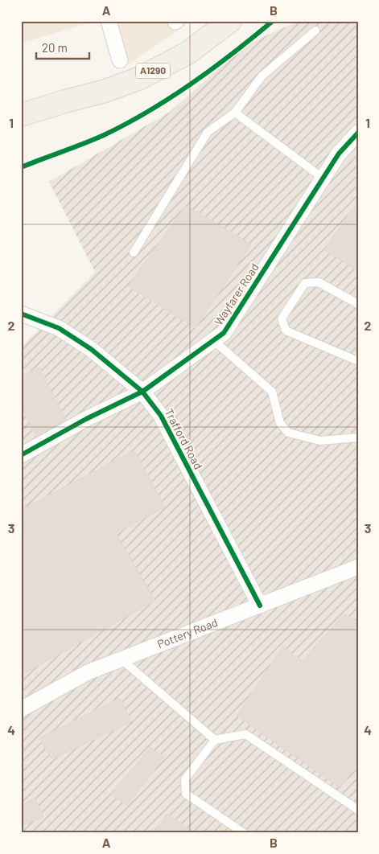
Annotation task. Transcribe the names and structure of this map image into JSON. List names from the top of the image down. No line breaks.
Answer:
{"streets":{"main road":["A1290"],"street":["Wayfarer Road","Trafford Road","Pottery Road"]},"crossings":[["Wayfarer Road","Trafford Road"],["Trafford Road","Pottery Road"]],"scale_bar":"20 m","grid":{"columns":["A","B"],"rows":["1","2","3","4"]}}
